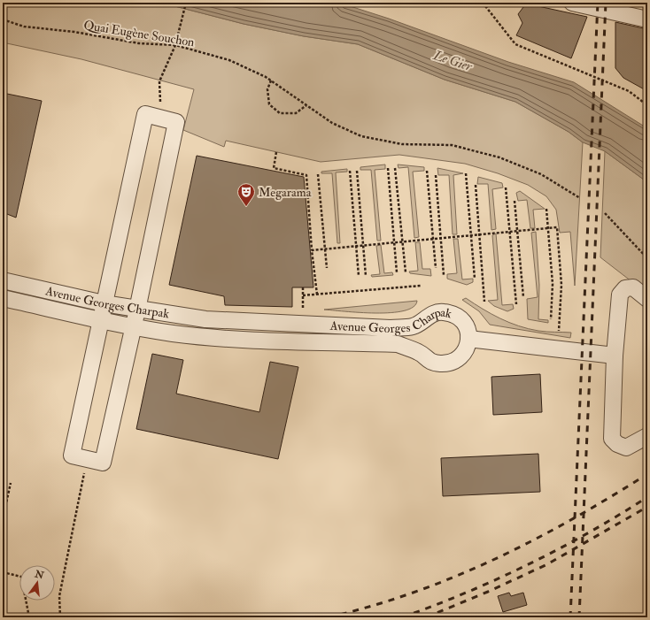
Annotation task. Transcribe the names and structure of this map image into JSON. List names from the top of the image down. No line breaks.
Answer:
{"streets":{"street":["Avenue Georges Charpak"],"path":["Quai Eugène Souchon"]},"water":["Le Gier"],"places":{"theatre":["Megarama"]},"north":"top"}
